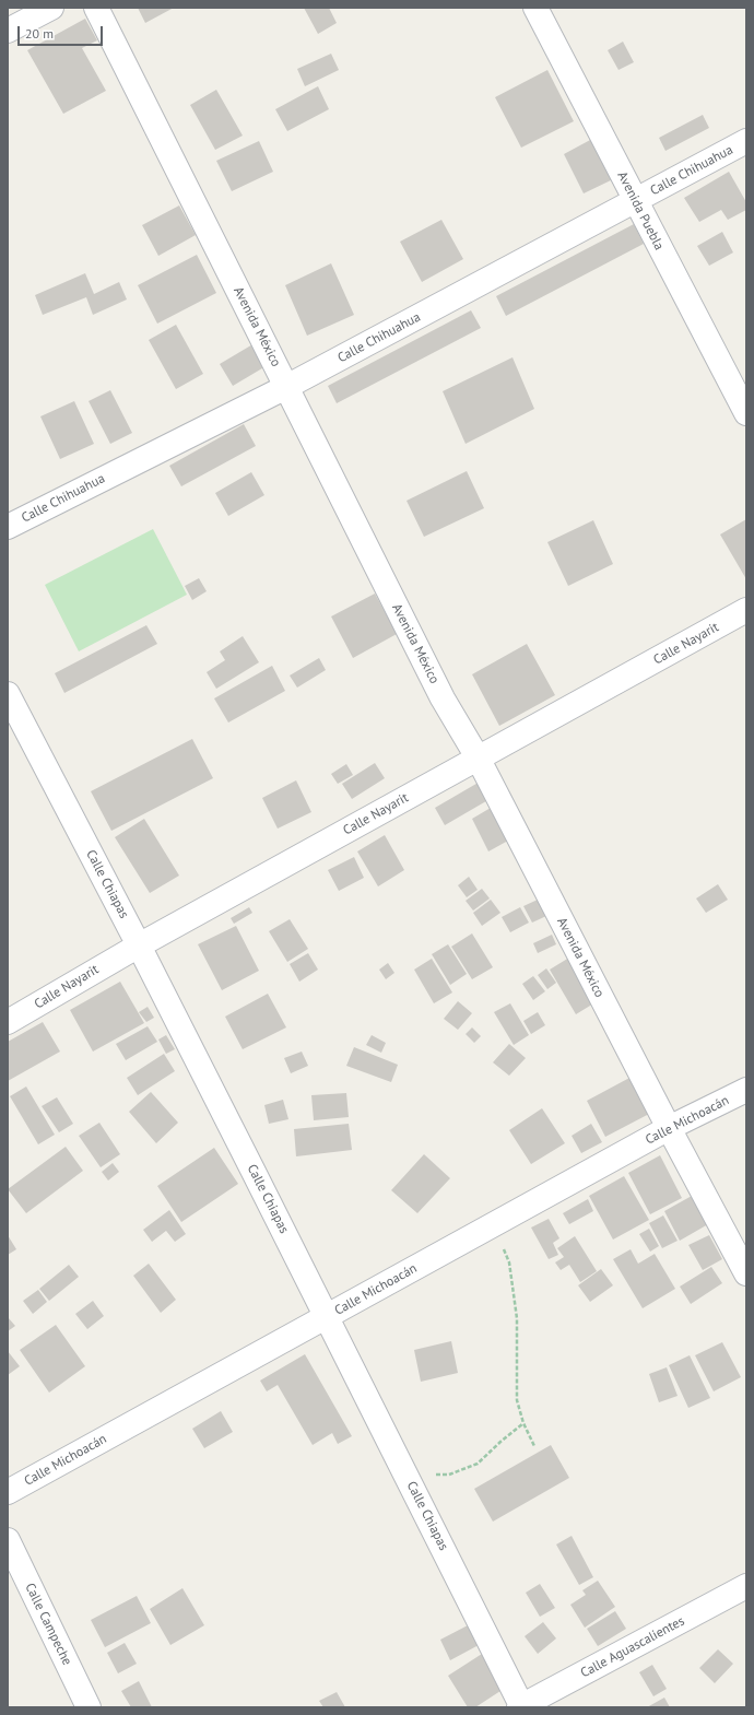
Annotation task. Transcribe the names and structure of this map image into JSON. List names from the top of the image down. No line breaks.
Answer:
{"streets":{"street":["Calle Chihuahua","Avenida Puebla","Avenida México","Calle Nayarit","Calle Chiapas","Calle Michoacán","Calle Campeche","Calle Aguascalientes"]},"crossings":[["Calle Chihuahua","Avenida Puebla"],["Calle Chihuahua","Avenida México"],["Avenida México","Calle Nayarit"],["Avenida México","Calle Michoacán"],["Calle Nayarit","Calle Chiapas"],["Calle Chiapas","Calle Michoacán"],["Calle Chiapas","Calle Aguascalientes"]],"scale_bar":"20 m"}
